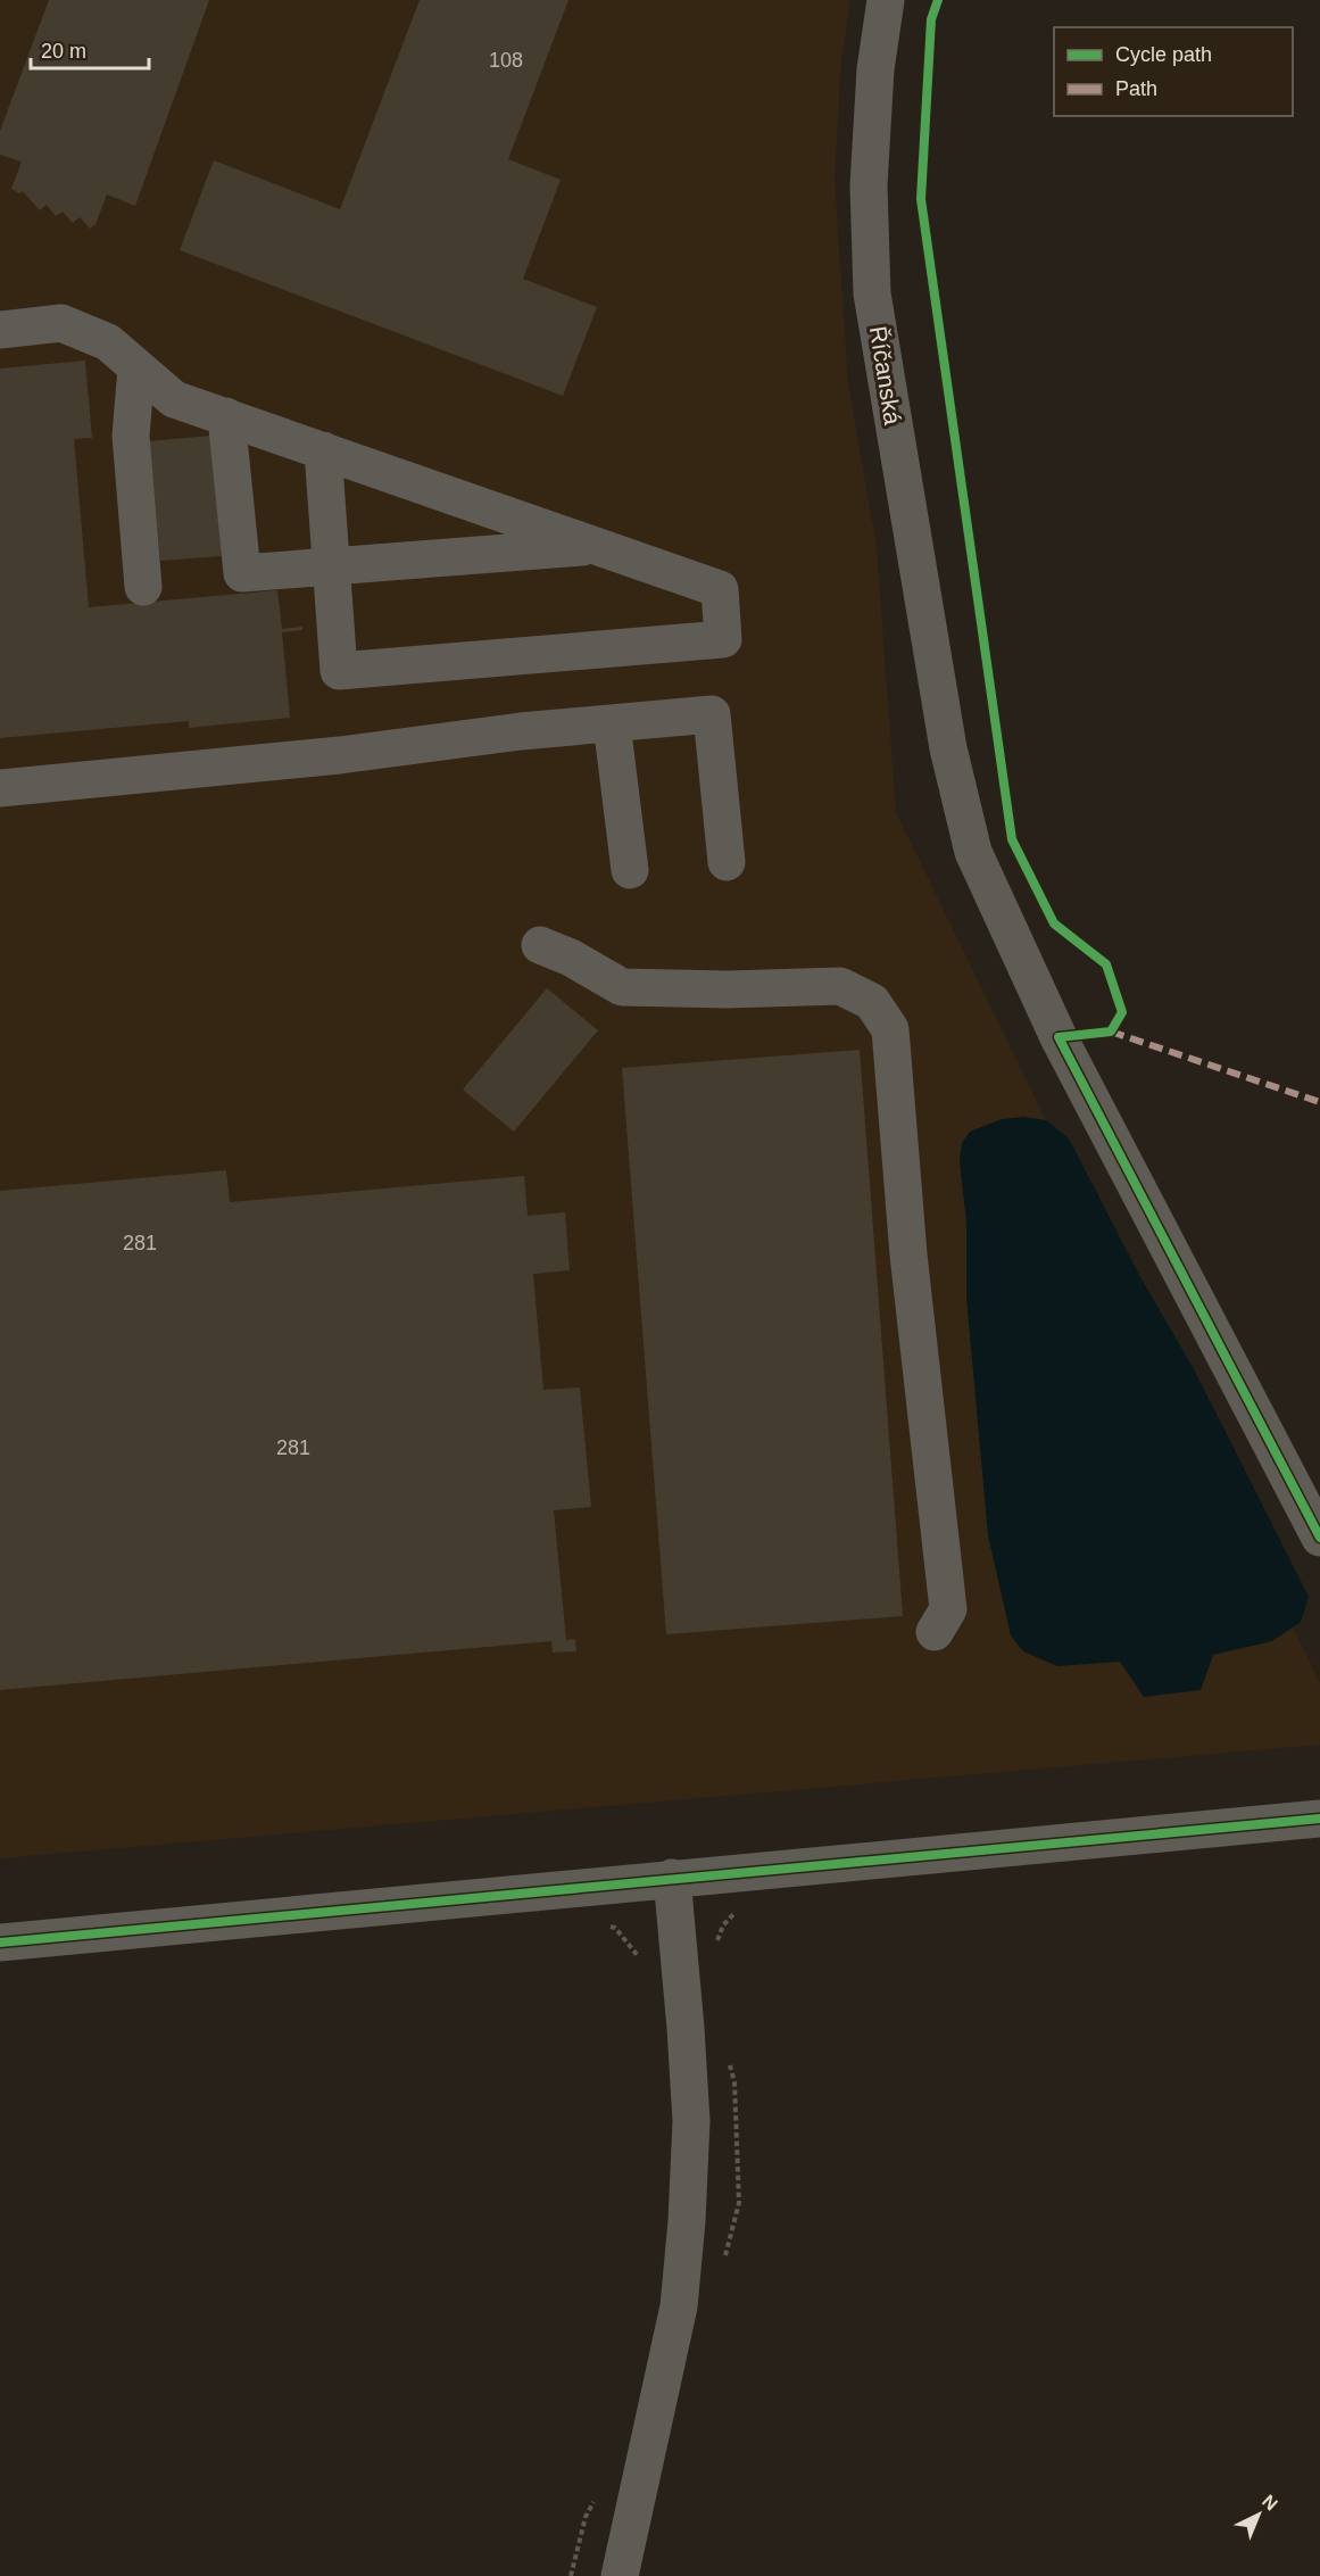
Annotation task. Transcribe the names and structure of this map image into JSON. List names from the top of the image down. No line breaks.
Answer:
{"streets":{"street":["Říčanská"]},"house_numbers":["108","281","281"],"legend":["Cycle path","Path"],"scale_bar":"20 m","north":"top right"}
